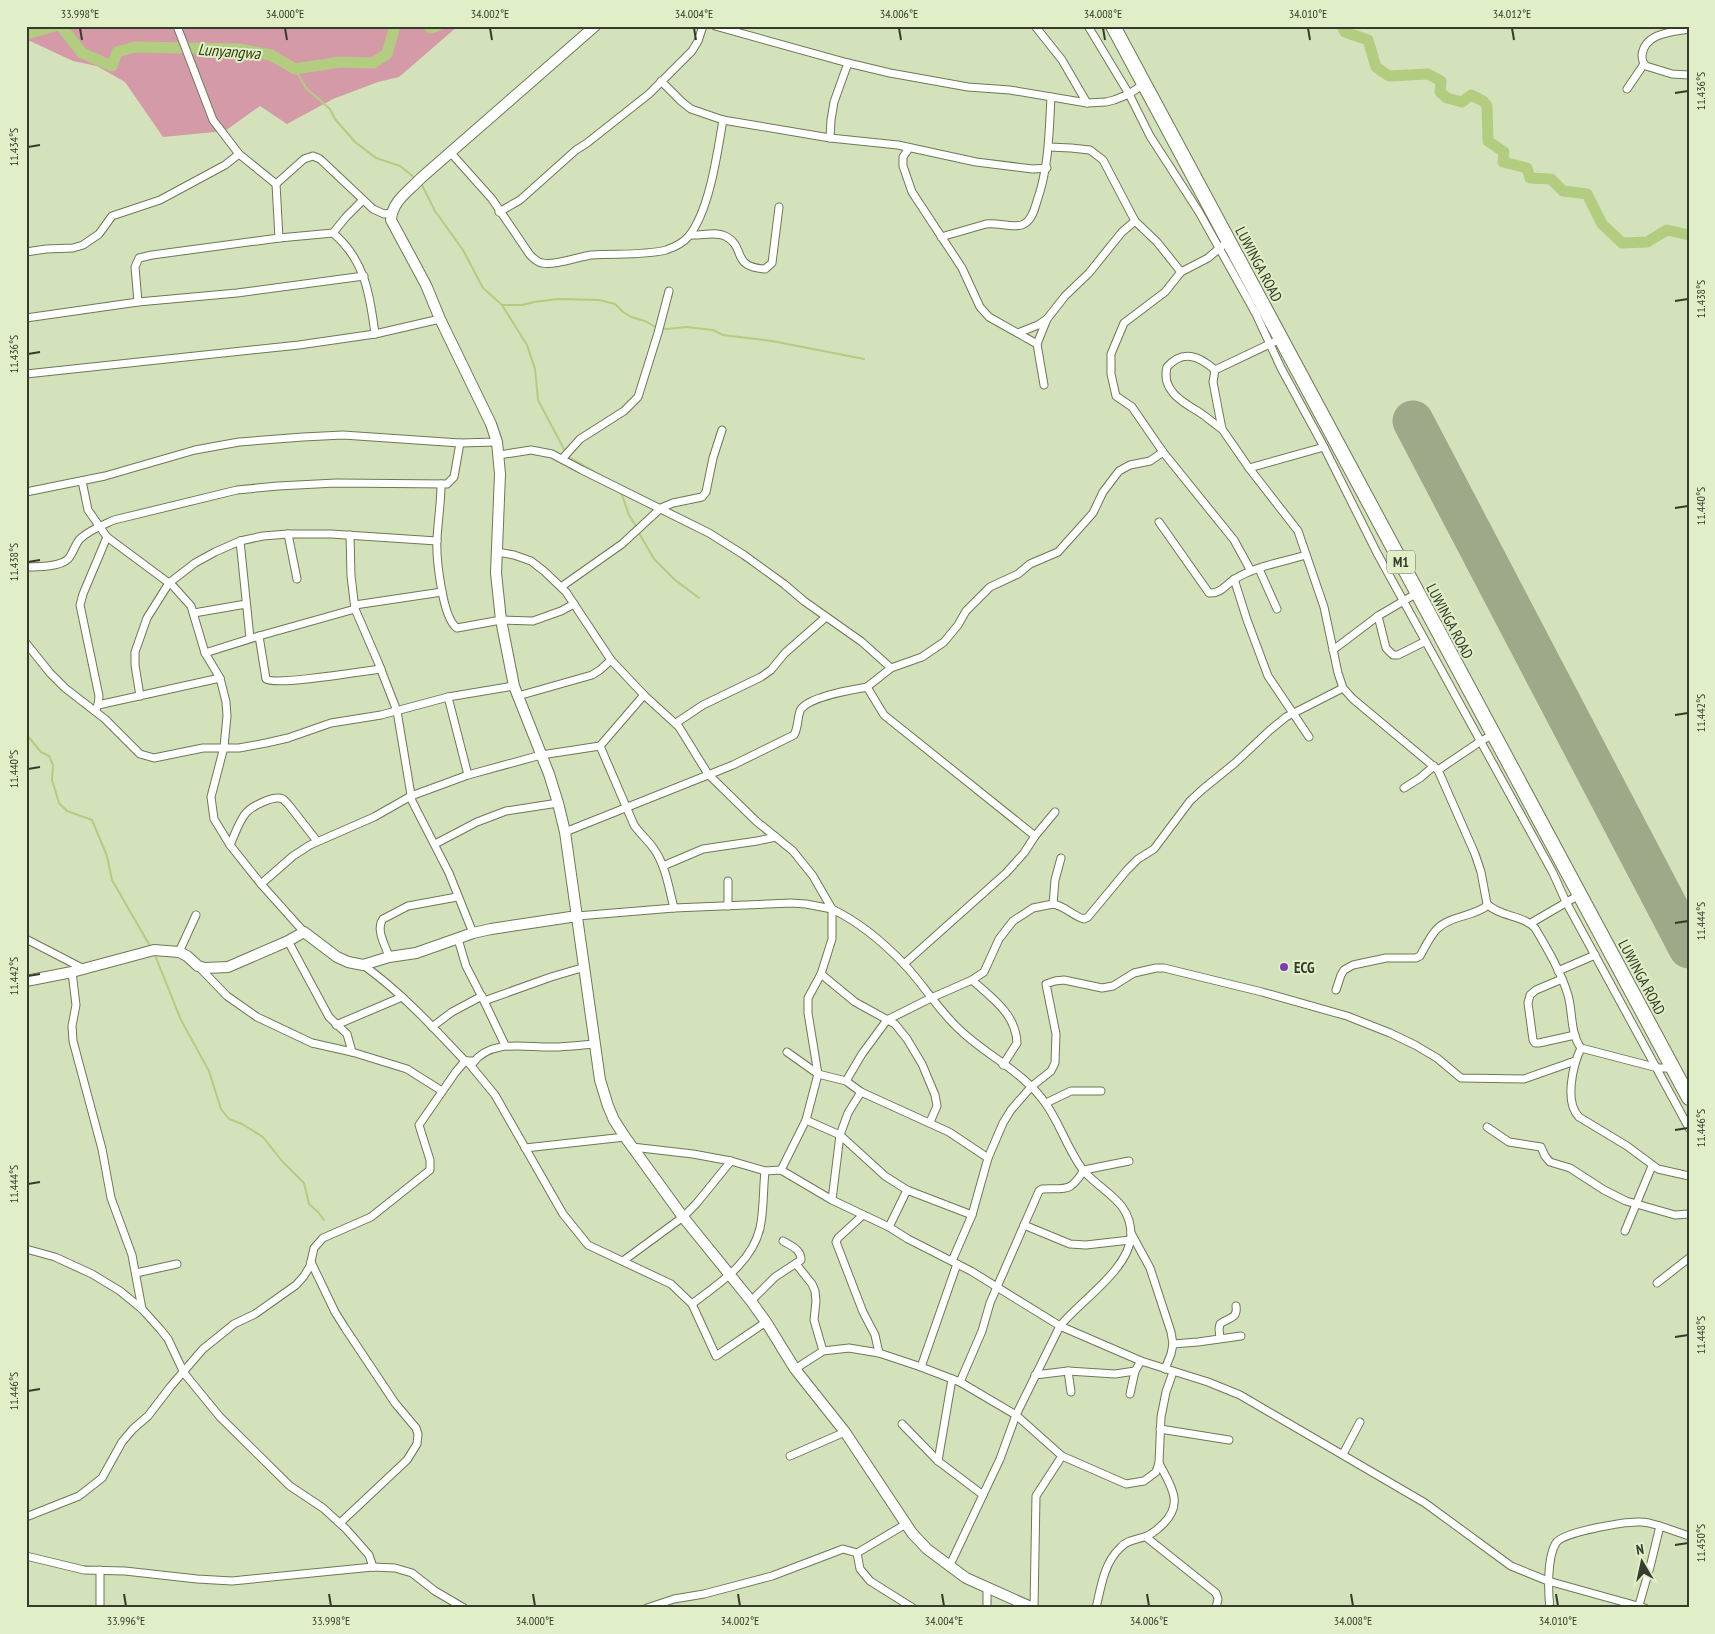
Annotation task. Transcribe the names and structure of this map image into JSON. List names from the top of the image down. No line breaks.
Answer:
{"streets":{"highway":["LUWINGA ROAD","M1"]},"water":["Lunyangwa"],"places":["ECG"],"north":"top","coordinates":["33.998°E","34.000°E","34.002°E","34.004°E","34.006°E","34.008°E","34.010°E","34.012°E","11.436°S","11.434°S","11.438°S","11.440°S","11.442°S","11.444°S","11.446°S","11.448°S","11.450°S","33.996°E"]}
